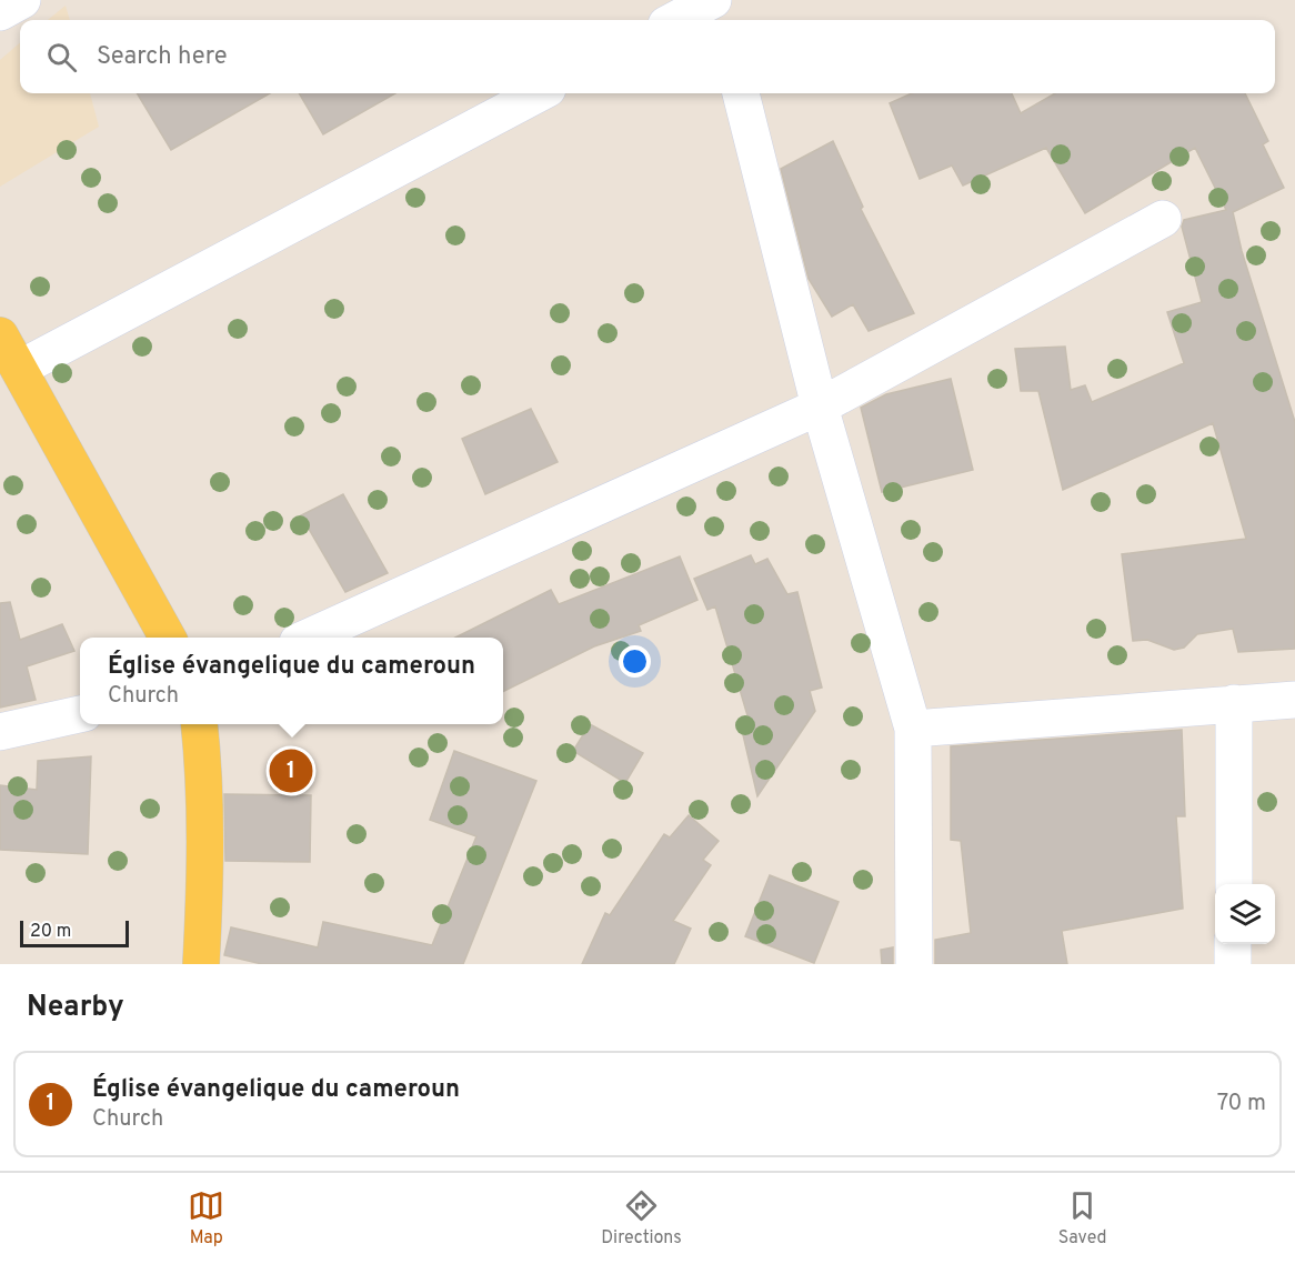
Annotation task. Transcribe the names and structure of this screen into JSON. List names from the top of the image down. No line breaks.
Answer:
{"scale_bar":"20 m","page":{"search":"Search here","popup":["Église évangelique du cameroun","Church"],"pins":"1","scale":"20 m","heading":"Nearby","list":[{"mark":"1","name":"Église évangelique du cameroun","note":"Church","value":"70 m"}],"nav":["Map","Directions","Saved"]}}
